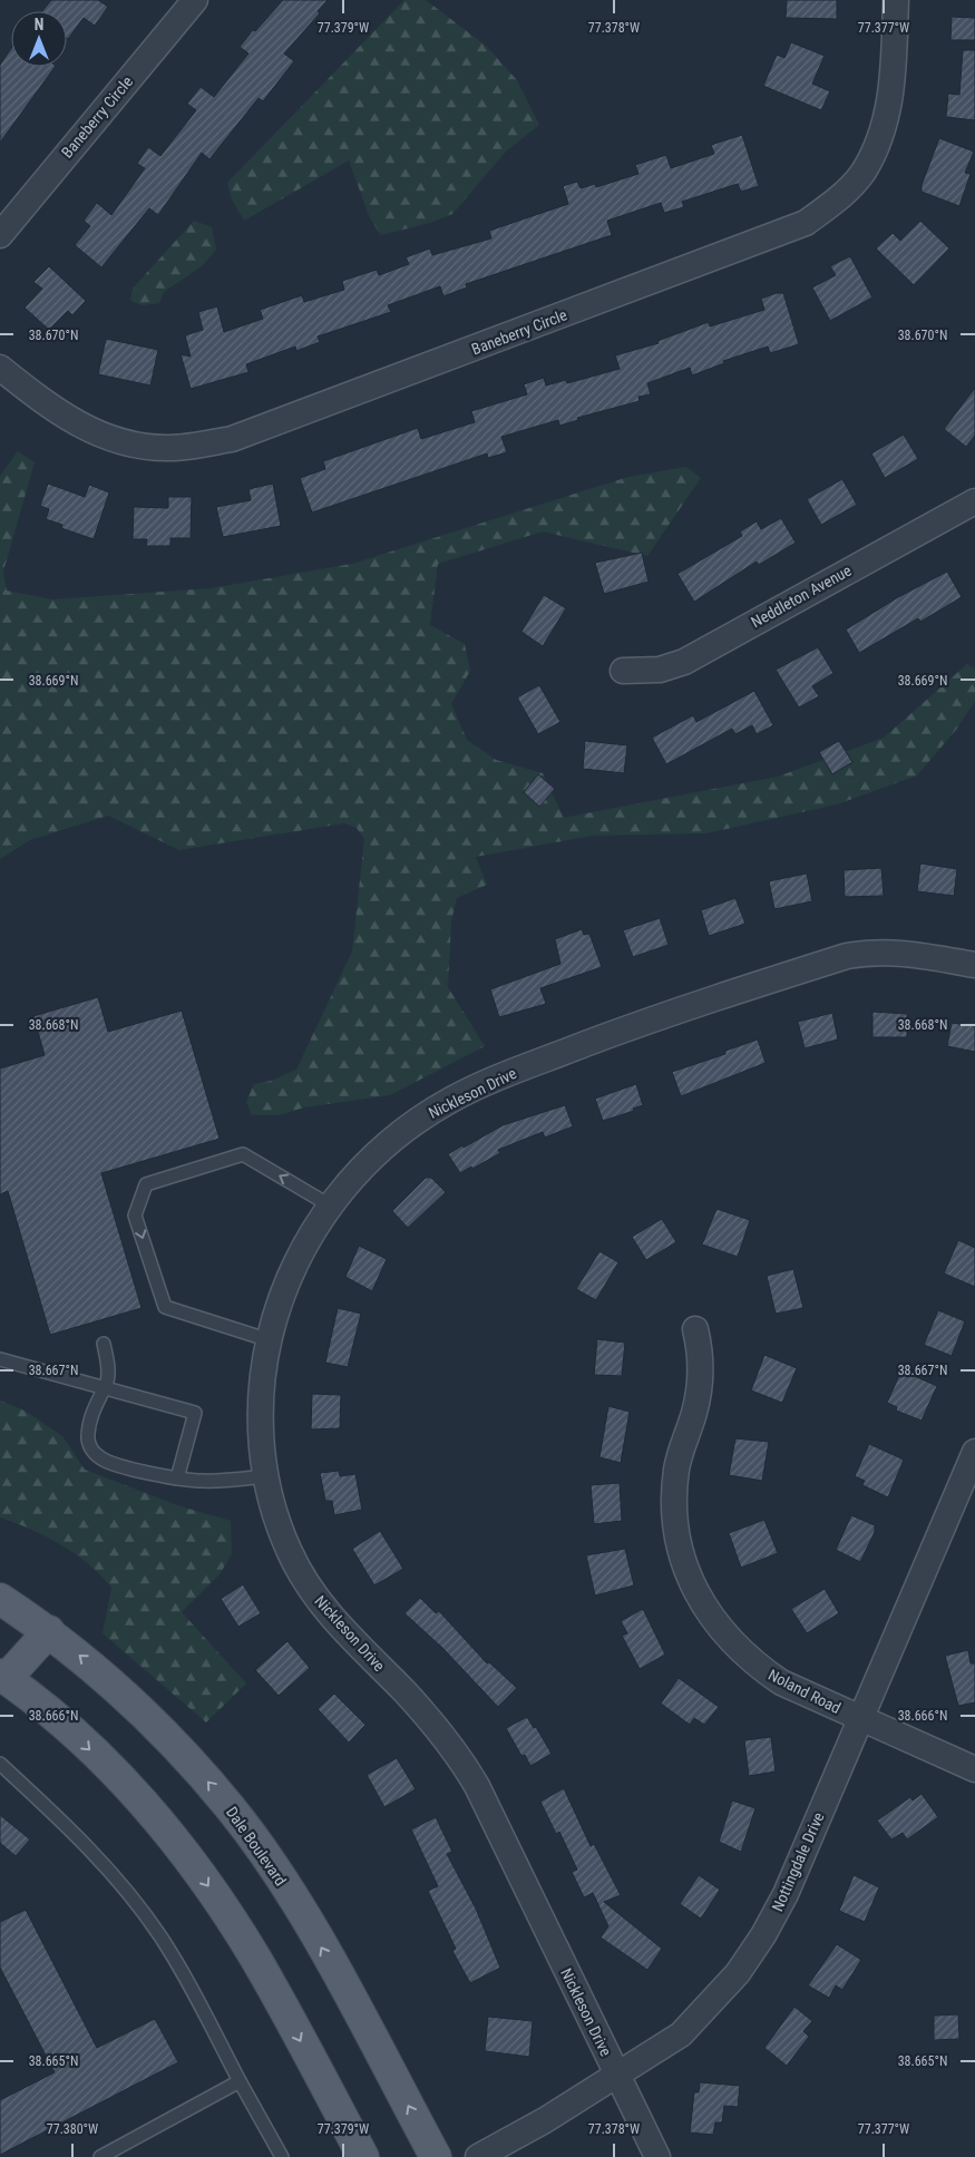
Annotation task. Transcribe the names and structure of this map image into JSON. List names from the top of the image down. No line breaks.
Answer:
{"streets":{"main road":["Dale Boulevard"],"street":["Baneberry Circle","Neddleton Avenue","Nickleson Drive","Noland Road","Nottingdale Drive"]},"crossings":[["Nickleson Drive","Nottingdale Drive"],["Noland Road","Nottingdale Drive"]],"north":"top","coordinates":["77.379°W","77.378°W","77.377°W","38.670°N","38.669°N","38.668°N","38.667°N","38.666°N","38.665°N","77.380°W"]}
